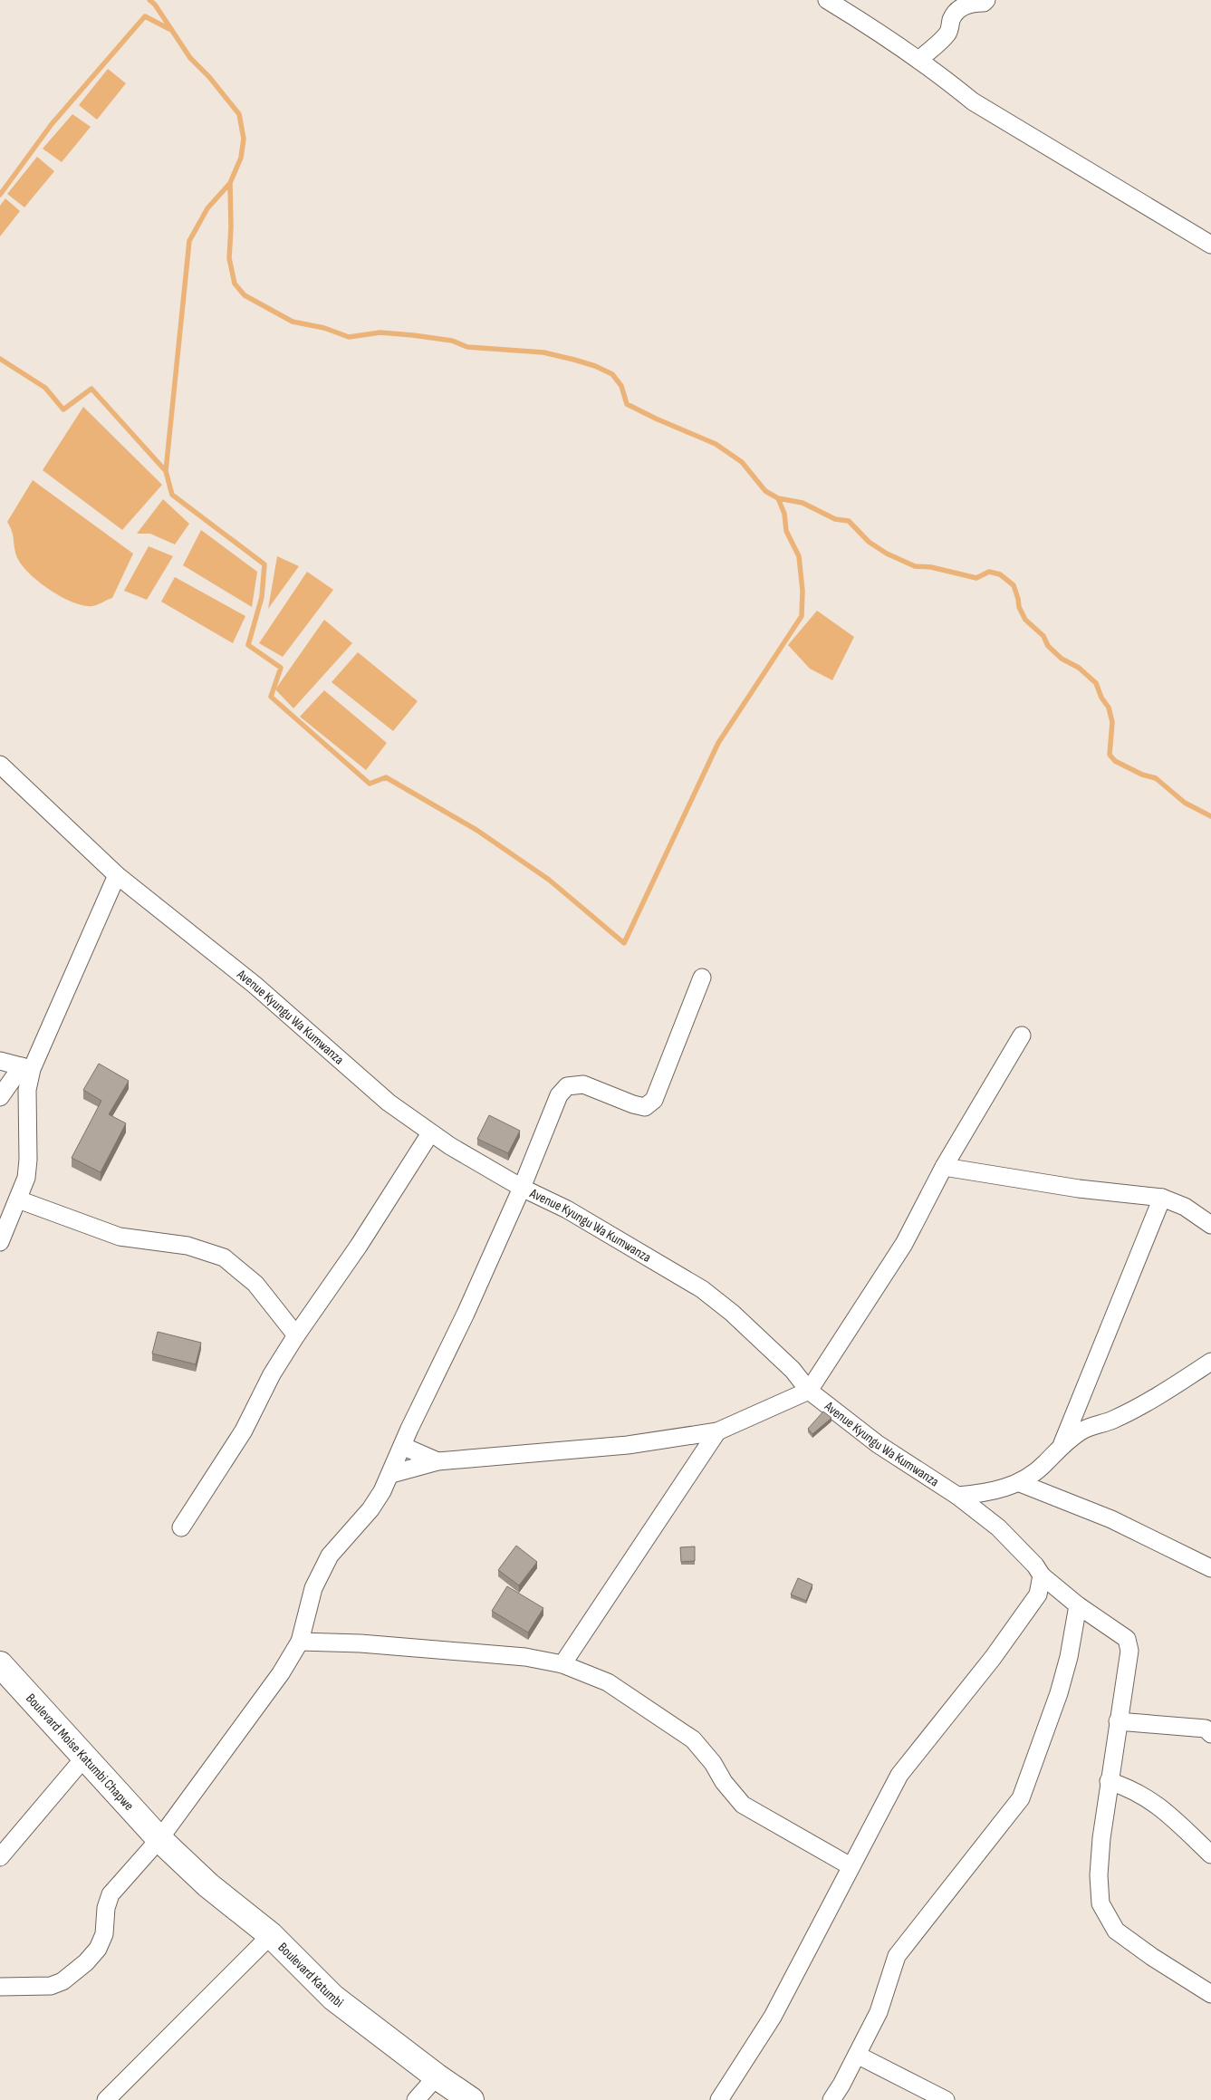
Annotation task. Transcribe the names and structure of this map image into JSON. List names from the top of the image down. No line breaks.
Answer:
{"streets":{"street":["Avenue Kyungu Wa Kumwanza","Boulevard Moise Katumbi Chapwe","Boulevard Katumbi"]},"crossings":[["Boulevard Moise Katumbi Chapwe","Boulevard Katumbi"]]}
